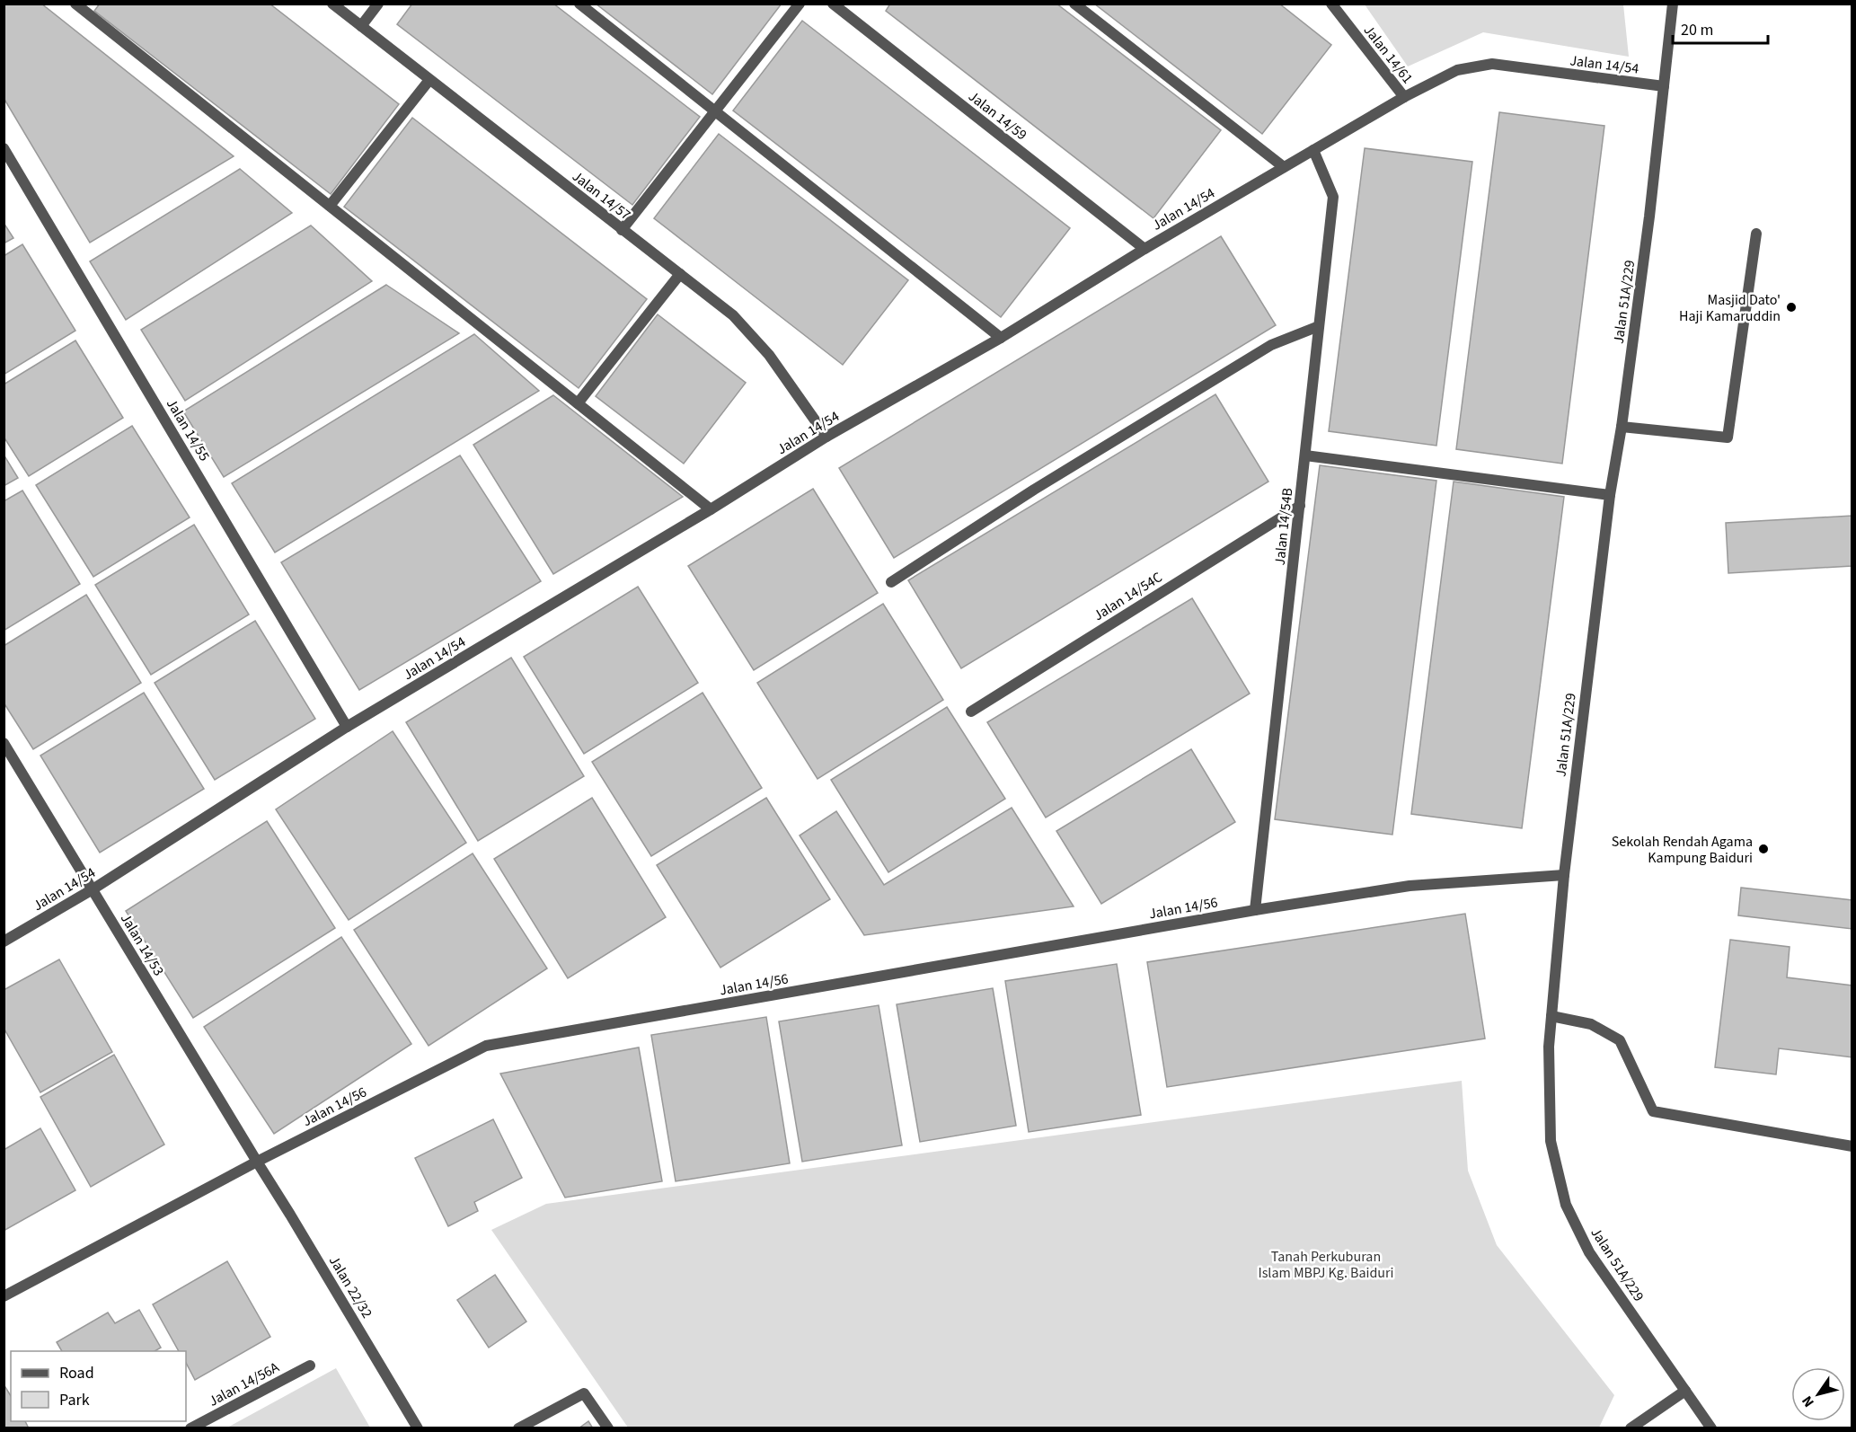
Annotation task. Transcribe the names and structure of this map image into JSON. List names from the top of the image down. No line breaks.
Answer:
{"streets":{"street":["Jalan 14/61","Jalan 14/54","Jalan 14/59","Jalan 14/57","Jalan 51A/229","Jalan 14/55","Jalan 14/54B","Jalan 14/54C","Jalan 14/56","Jalan 14/53","Jalan 22/32","Jalan 14/56A"]},"crossings":[["Jalan 14/61","Jalan 14/54"],["Jalan 14/54","Jalan 14/59"],["Jalan 14/54","Jalan 14/57"],["Jalan 14/54","Jalan 51A/229"],["Jalan 14/54","Jalan 14/55"],["Jalan 14/54","Jalan 14/54B"],["Jalan 14/54","Jalan 14/53"],["Jalan 51A/229","Jalan 14/56"],["Jalan 14/54B","Jalan 14/54C"],["Jalan 14/54B","Jalan 14/56"],["Jalan 14/56","Jalan 14/53"],["Jalan 14/56","Jalan 22/32"],["Jalan 14/53","Jalan 22/32"]],"parks":["Tanah Perkuburan Islam MBPJ Kg. Baiduri"],"places":["Masjid Dato' Haji Kamaruddin","Sekolah Rendah Agama Kampung Baiduri"],"legend":["Road","Park"],"scale_bar":"20 m","north":"bottom left"}
